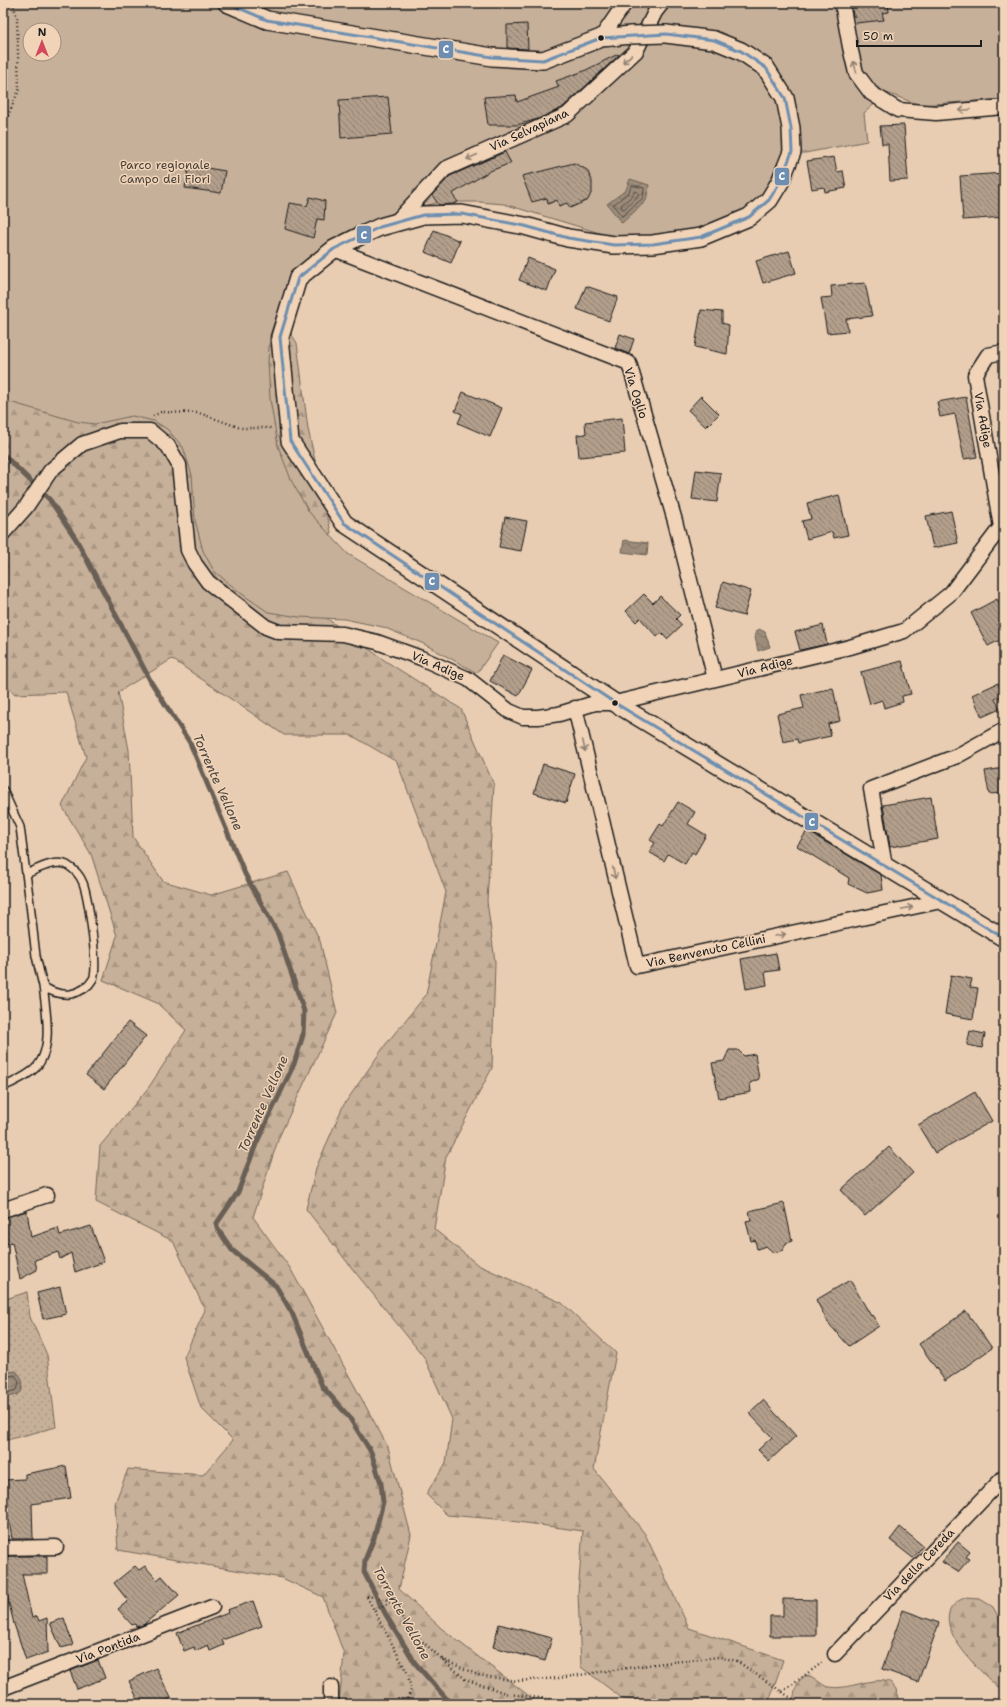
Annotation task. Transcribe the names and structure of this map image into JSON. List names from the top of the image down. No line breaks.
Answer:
{"streets":{"street":["Via Selvapiana","Via Oglio","Via Adige","Via Benvenuto Cellini","Via della Cereda","Via Pontida"]},"crossings":[["Via Oglio","Via Adige"],["Via Adige","Via Benvenuto Cellini"]],"one_way":["Via Selvapiana"],"water":["Torrente Vellone"],"parks":["Parco regionale Campo dei Fiori"],"lines":["transit line C"],"scale_bar":"50 m","north":"top"}
